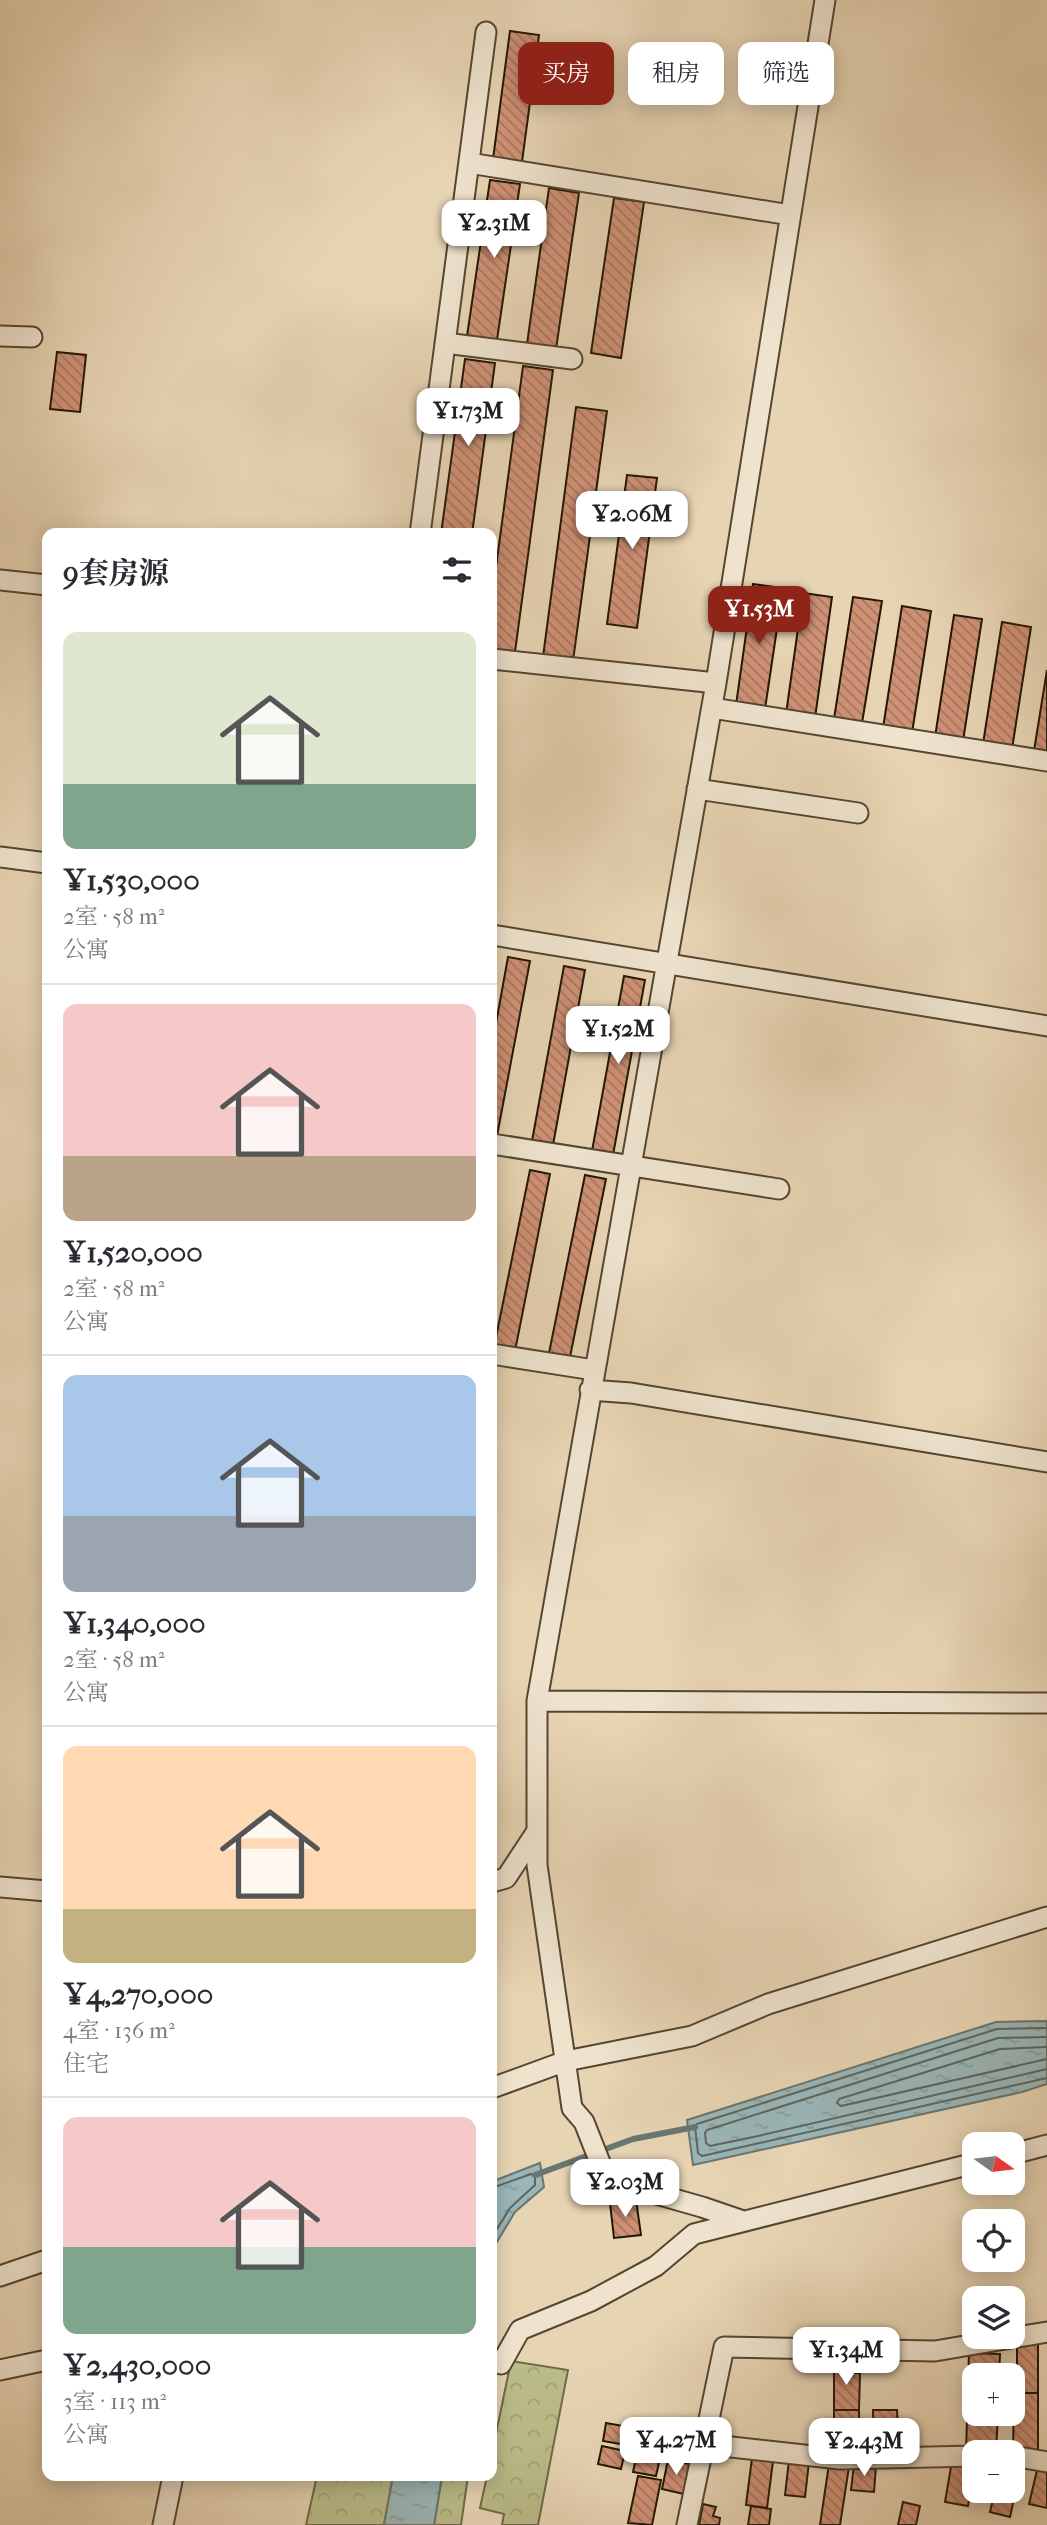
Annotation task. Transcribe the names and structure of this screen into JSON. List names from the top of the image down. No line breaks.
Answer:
{"north":"right","page":{"chip":["买房","租房","筛选"],"price":["¥2.31M","¥1.73M","¥2.06M","¥1.53M","¥1.52M","¥2.03M","¥1.34M","¥4.27M","¥2.43M"],"heading":"9套房源","list":[{"name":"¥1,530,000","note":"2室 · 58 m² · 公寓"},{"name":"¥1,520,000","note":"2室 · 58 m² · 公寓"},{"name":"¥1,340,000","note":"2室 · 58 m² · 公寓"},{"name":"¥4,270,000","note":"4室 · 136 m² · 住宅"},{"name":"¥2,430,000","note":"3室 · 113 m² · 公寓"}],"map_buttons":["+","−"]}}
